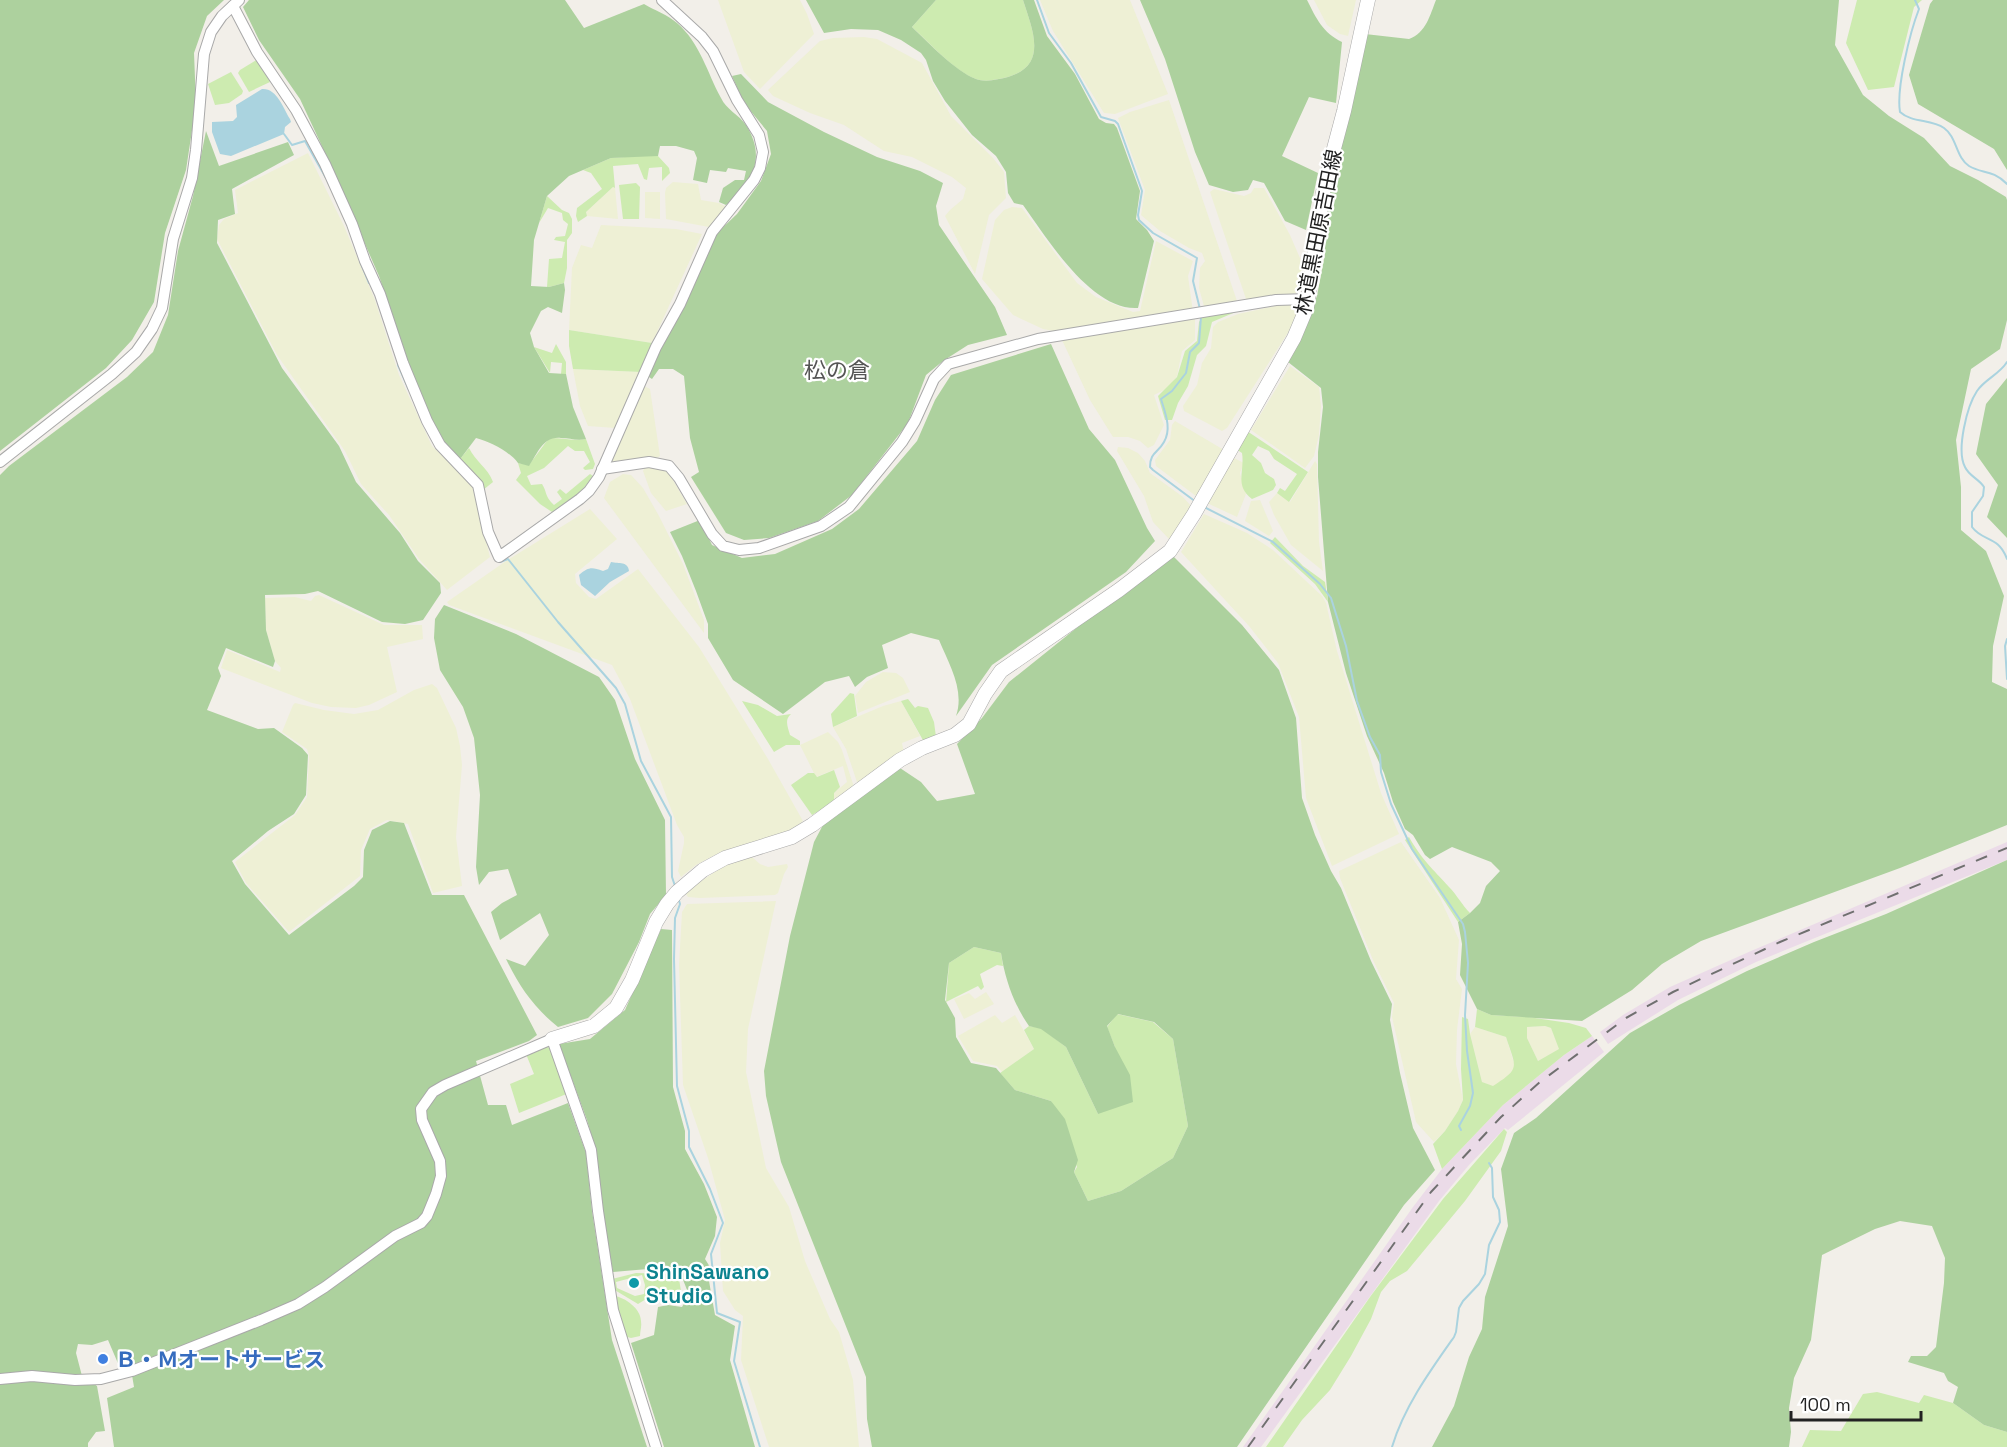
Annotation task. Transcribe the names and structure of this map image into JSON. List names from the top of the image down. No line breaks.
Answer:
{"streets":{"street":["林道黒田原吉田線"]},"districts":["松の倉"],"places":["ShinSawano Studio","Ｂ・Ｍオートサービス"],"scale_bar":"100 m"}
